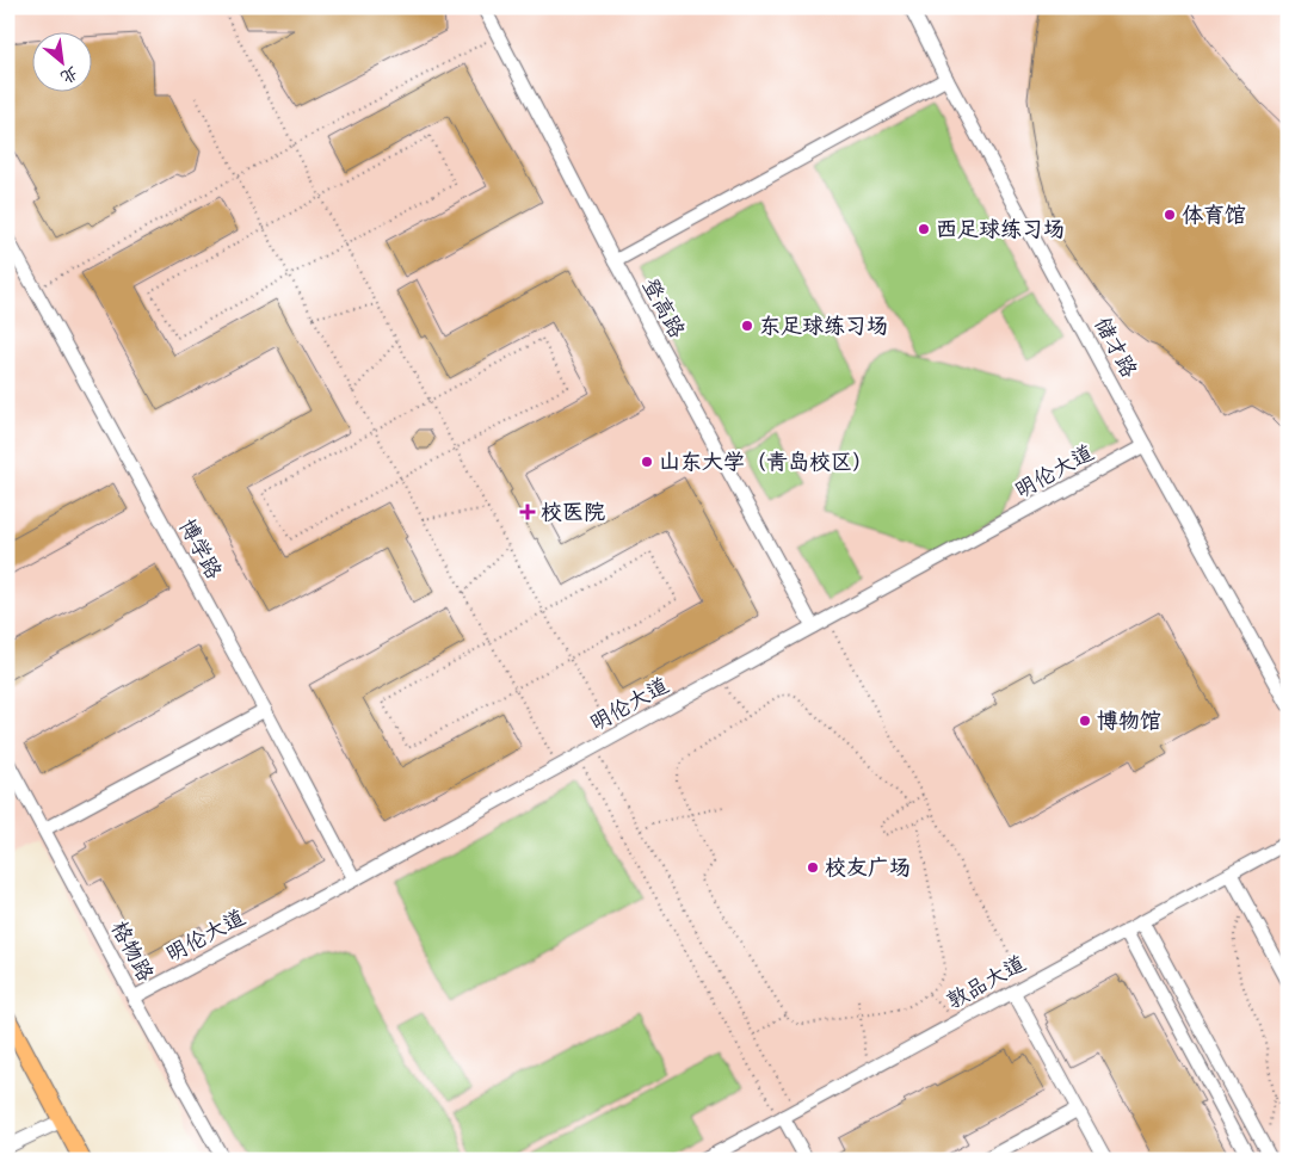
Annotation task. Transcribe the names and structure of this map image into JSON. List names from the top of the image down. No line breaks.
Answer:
{"streets":{"street":["登高路","储才路","明伦大道","博学路","格物路","敦品大道"]},"crossings":[["登高路","明伦大道"],["储才路","明伦大道"],["明伦大道","博学路"],["明伦大道","格物路"]],"places":{"other":["体育馆","西足球练习场","东足球练习场","山东大学（青岛校区）","博物馆","校友广场"],"health":["校医院"]},"north":"bottom right"}
